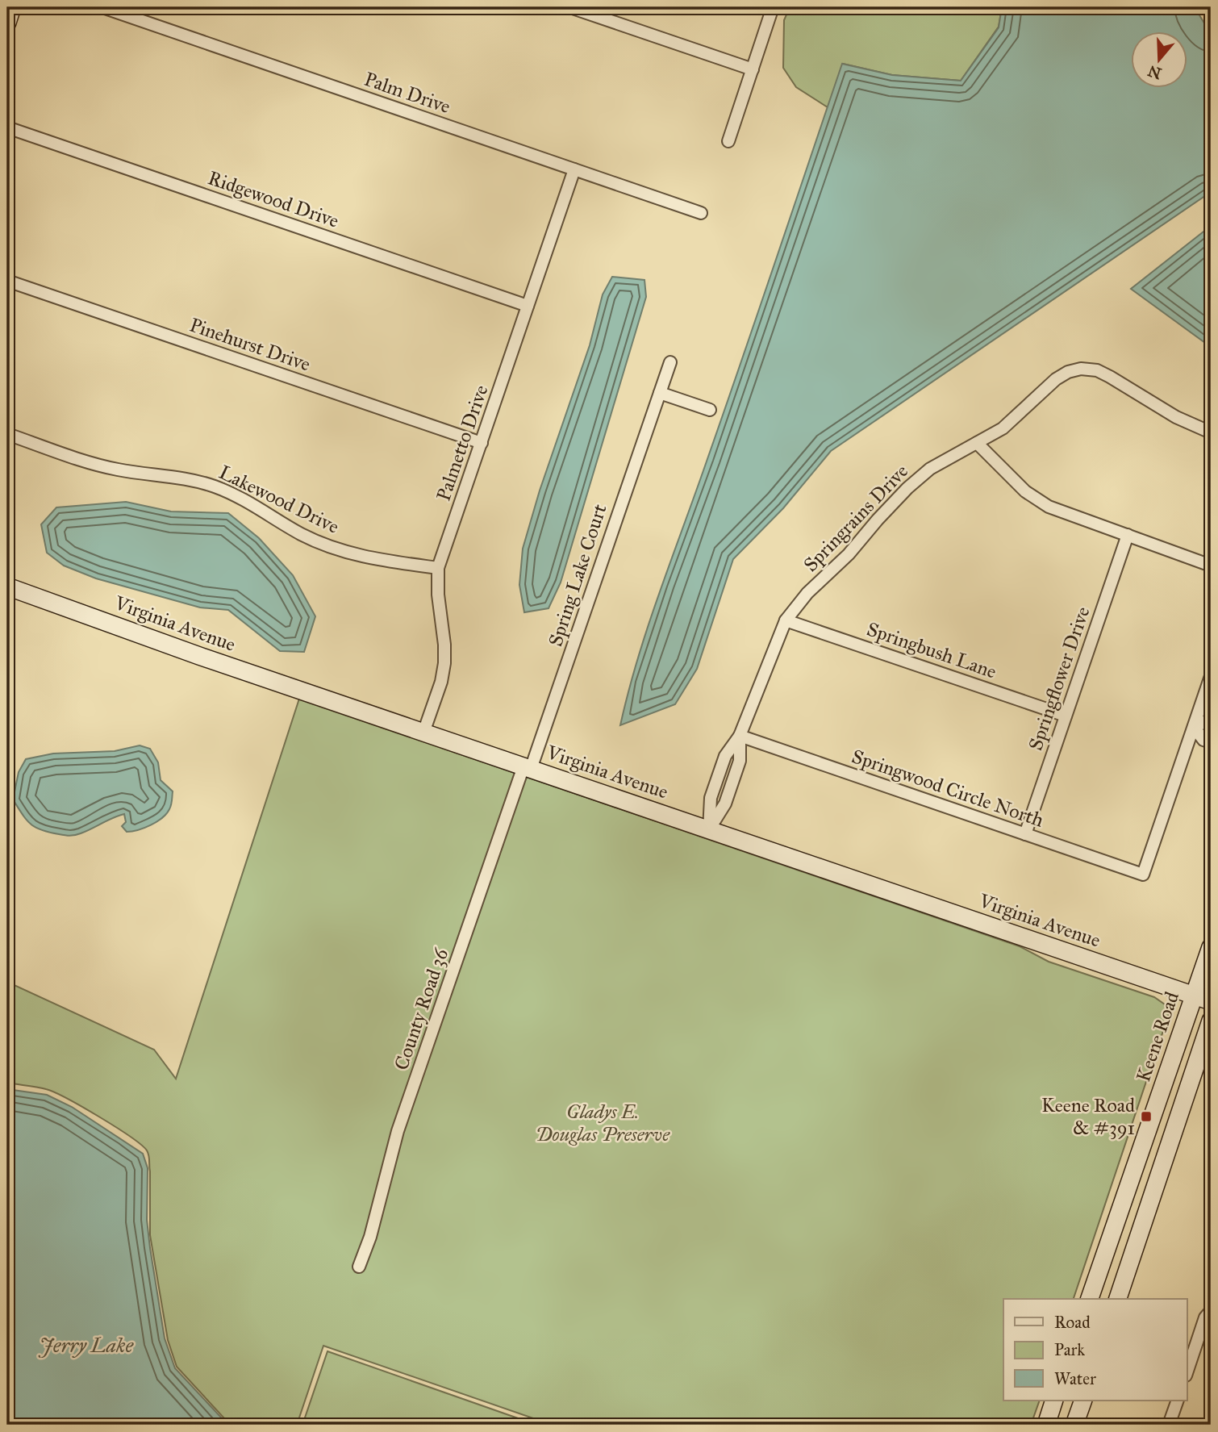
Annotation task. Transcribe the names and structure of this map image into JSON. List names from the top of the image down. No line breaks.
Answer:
{"streets":{"street":["Palm Drive","Ridgewood Drive","Pinehurst Drive","Palmetto Drive","Lakewood Drive","Springrains Drive","Spring Lake Court","Virginia Avenue","Springbush Lane","Springflower Drive","Springwood Circle North","County Road 36","Keene Road"]},"crossings":[["Palm Drive","Palmetto Drive"],["Ridgewood Drive","Palmetto Drive"],["Pinehurst Drive","Palmetto Drive"],["Palmetto Drive","Lakewood Drive"],["Palmetto Drive","Virginia Avenue"],["Springrains Drive","Virginia Avenue"],["Springrains Drive","Springbush Lane"],["Springrains Drive","Springwood Circle North"],["Spring Lake Court","Virginia Avenue"],["Spring Lake Court","County Road 36"],["Virginia Avenue","County Road 36"],["Virginia Avenue","Keene Road"],["Springbush Lane","Springflower Drive"],["Springflower Drive","Springwood Circle North"]],"water":["Jerry Lake"],"parks":["Gladys E. Douglas Preserve"],"places":{"transit":["Keene Road & #391"]},"legend":["Road","Park","Water"],"north":"bottom"}
